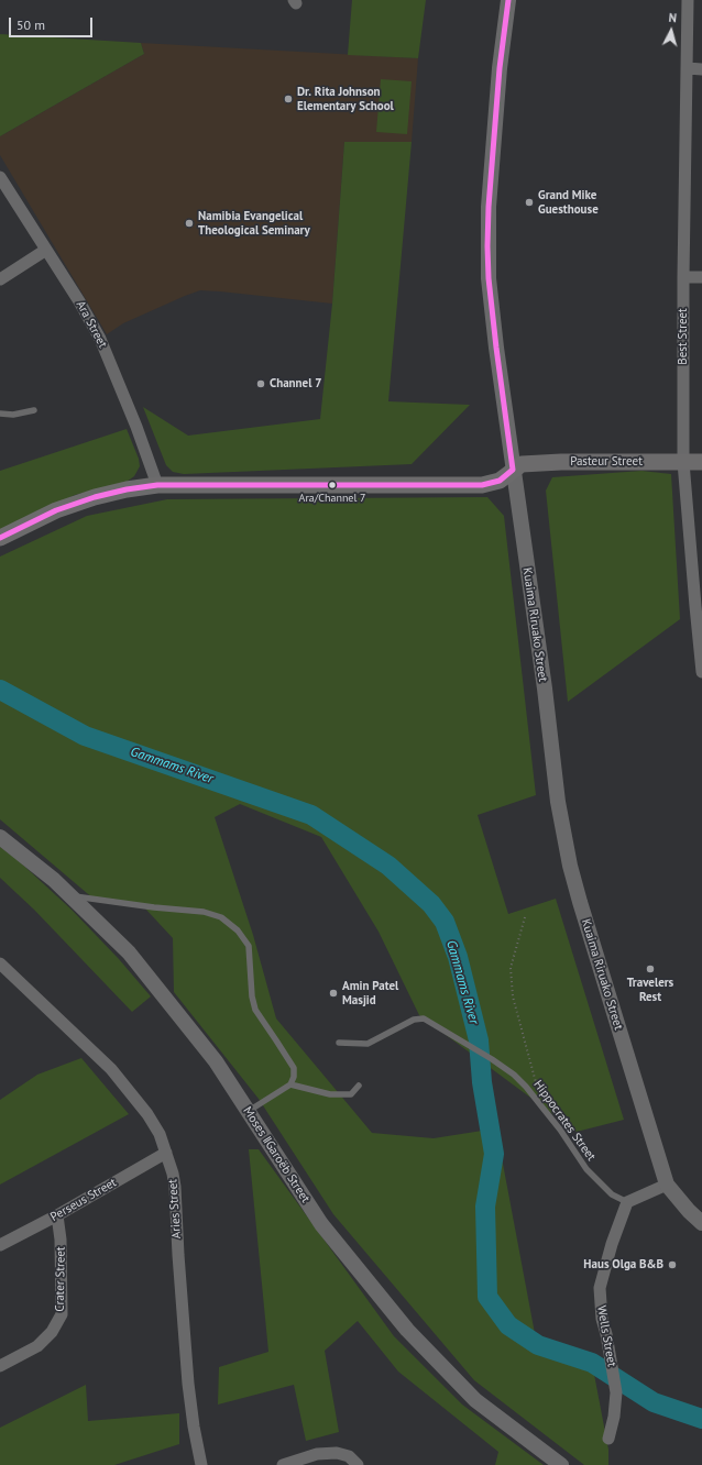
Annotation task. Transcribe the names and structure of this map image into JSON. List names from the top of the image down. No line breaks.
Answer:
{"streets":{"main road":["Pasteur Street"],"street":["Ara Street","Best Street","Kuaima Riruako Street","Moses ǁGaroëb Street","Perseus Street","Aries Street","Crater Street","Wells Street"],"lane":["Hippocrates Street"]},"crossings":[["Ara Street","Pasteur Street"],["Best Street","Pasteur Street"],["Pasteur Street","Kuaima Riruako Street"],["Hippocrates Street","Wells Street"],["Perseus Street","Aries Street"],["Perseus Street","Crater Street"]],"water":["Gammams River"],"places":["Dr. Rita Johnson Elementary School","Grand Mike Guesthouse","Namibia Evangelical Theological Seminary","Channel 7","Ara/Channel 7","Travelers Rest","Amin Patel Masjid","Haus Olga B&B"],"scale_bar":"50 m","north":"top"}
